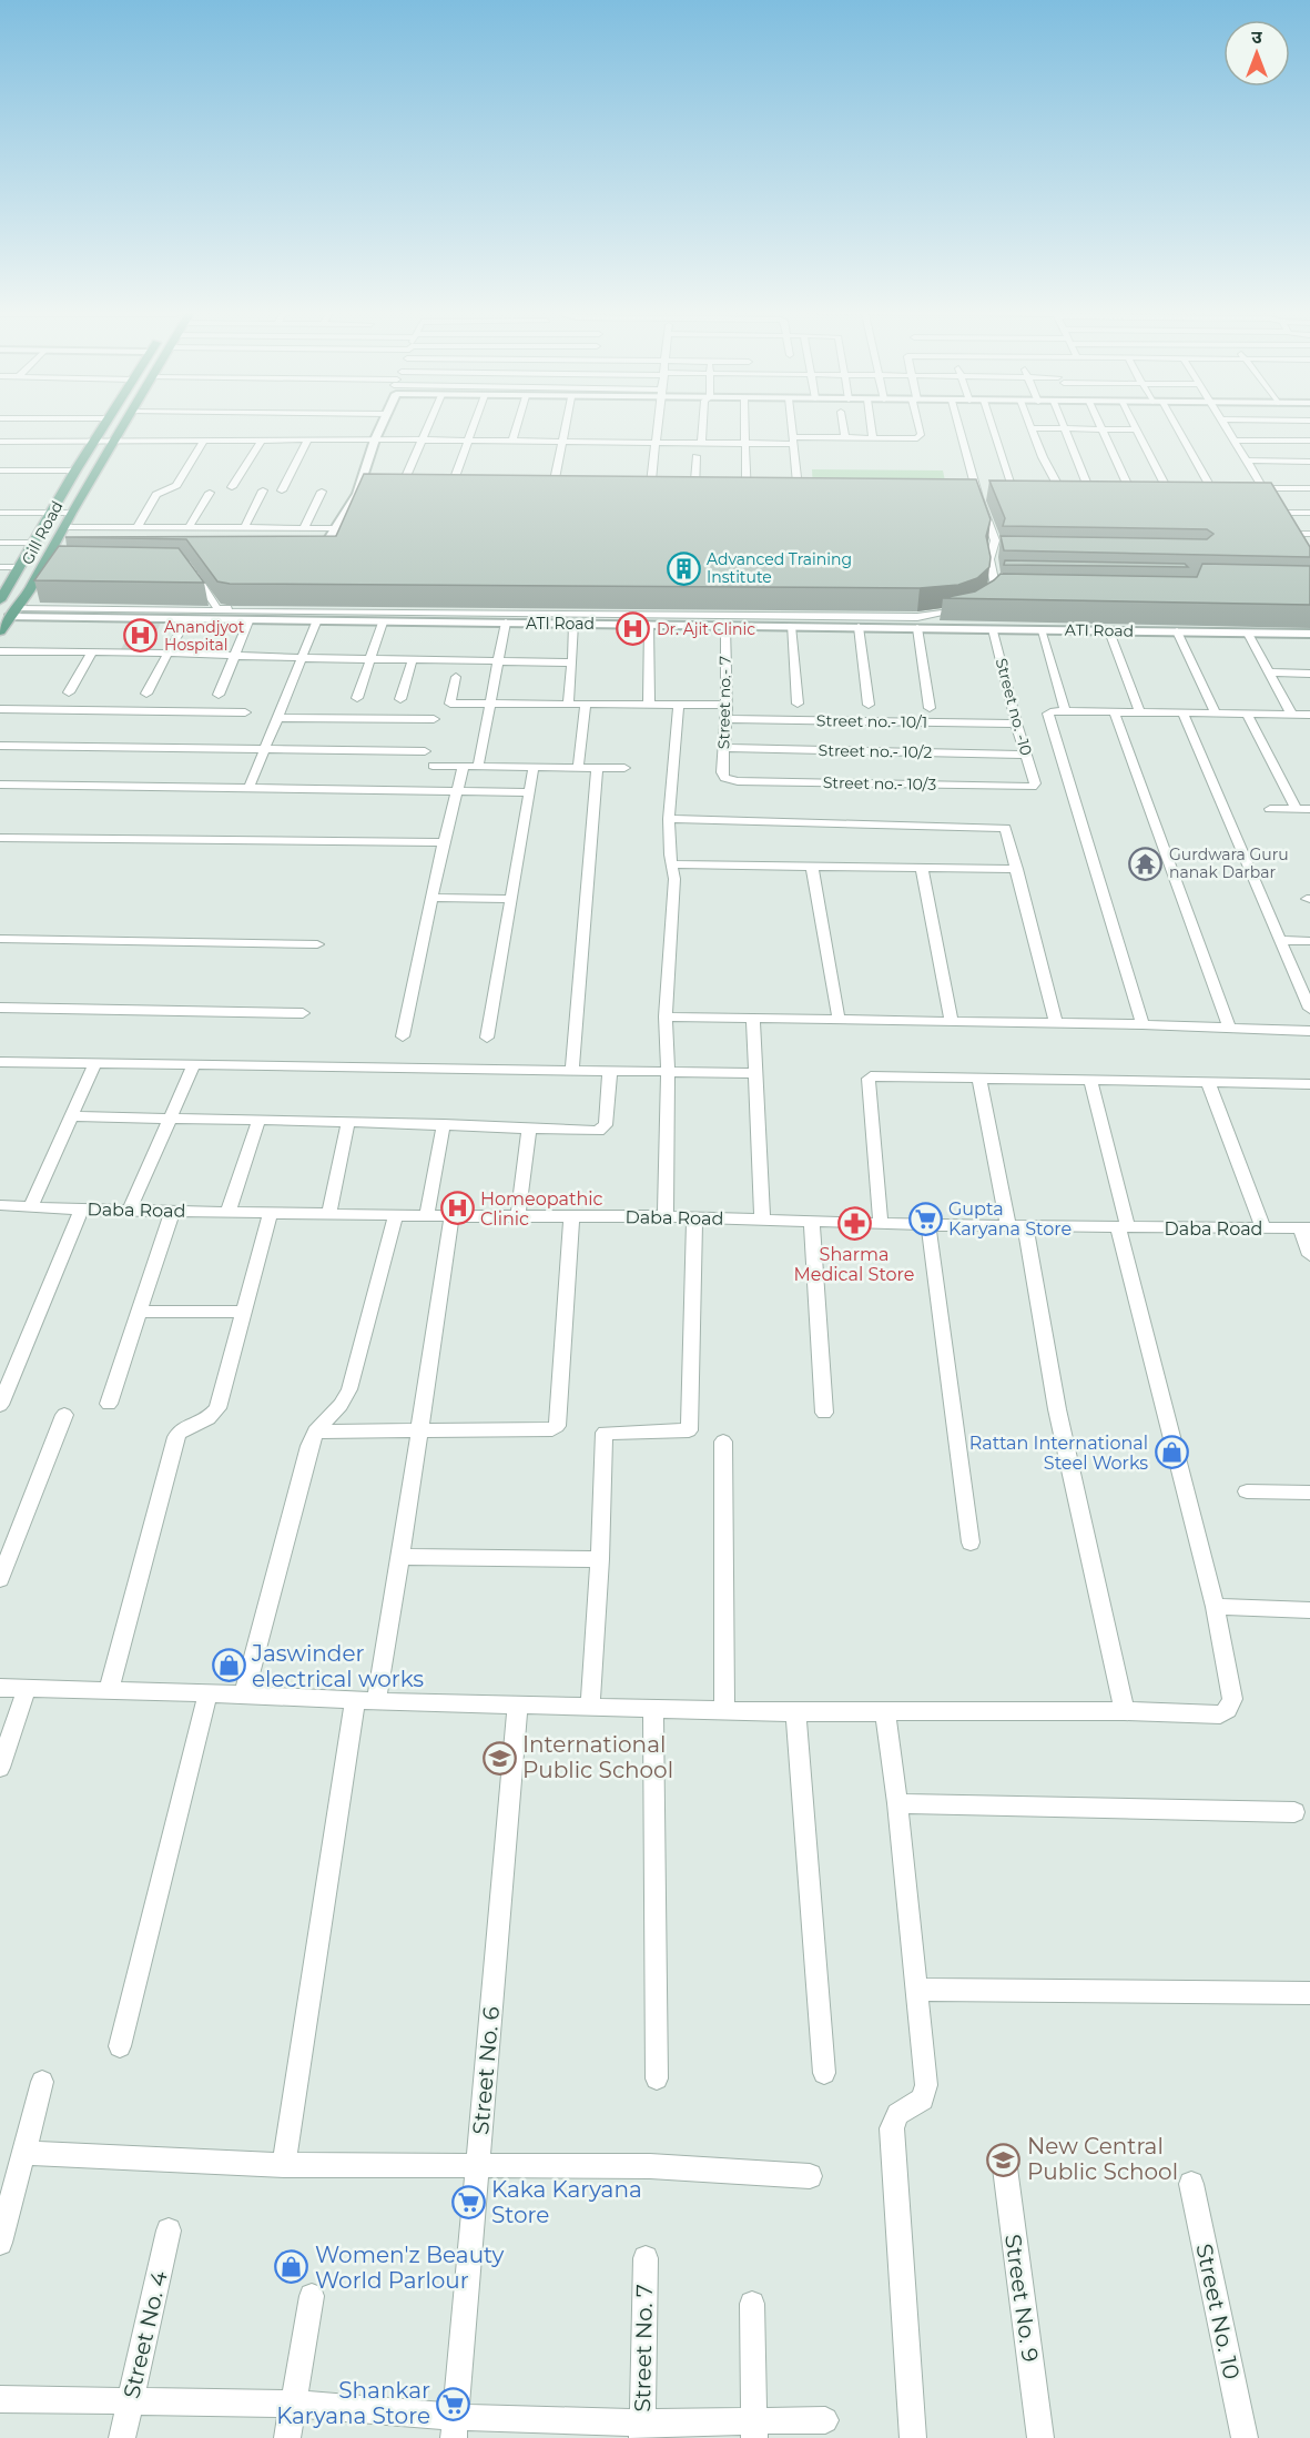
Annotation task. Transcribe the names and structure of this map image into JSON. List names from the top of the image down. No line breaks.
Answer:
{"streets":{"main road":["Gill Road"],"street":["ATI Road","Street no.- 7","Street no. -10","Street no.- 10/1","Street no.- 10/2","Street no.- 10/3","Daba Road","Street No. 6","Street No. 9","Street No. 10","Street No. 4","Street No. 7"]},"crossings":[["Gill Road","ATI Road"],["ATI Road","Street no.- 7"],["ATI Road","Street no. -10"],["Street no.- 7","Street no.- 10/1"],["Street no.- 7","Street no.- 10/2"],["Street no.- 7","Street no.- 10/3"],["Street no. -10","Street no.- 10/1"],["Street no. -10","Street no.- 10/2"],["Street no. -10","Street no.- 10/3"]],"places":{"building":["Advanced Training Institute"],"hospital":["Dr. Ajit Clinic","Anandjyot Hospital","Homeopathic Clinic"],"temple":["Gurdwara Guru nanak Darbar"],"supermarket":["Gupta Karyana Store","Kaka Karyana Store","Shankar Karyana Store"],"pharmacy":["Sharma Medical Store"],"shop":["Rattan International Steel Works","Jaswinder electrical works","Women'z Beauty World Parlour"],"school or university":["International Public School","New Central Public School"]},"north":"top"}
